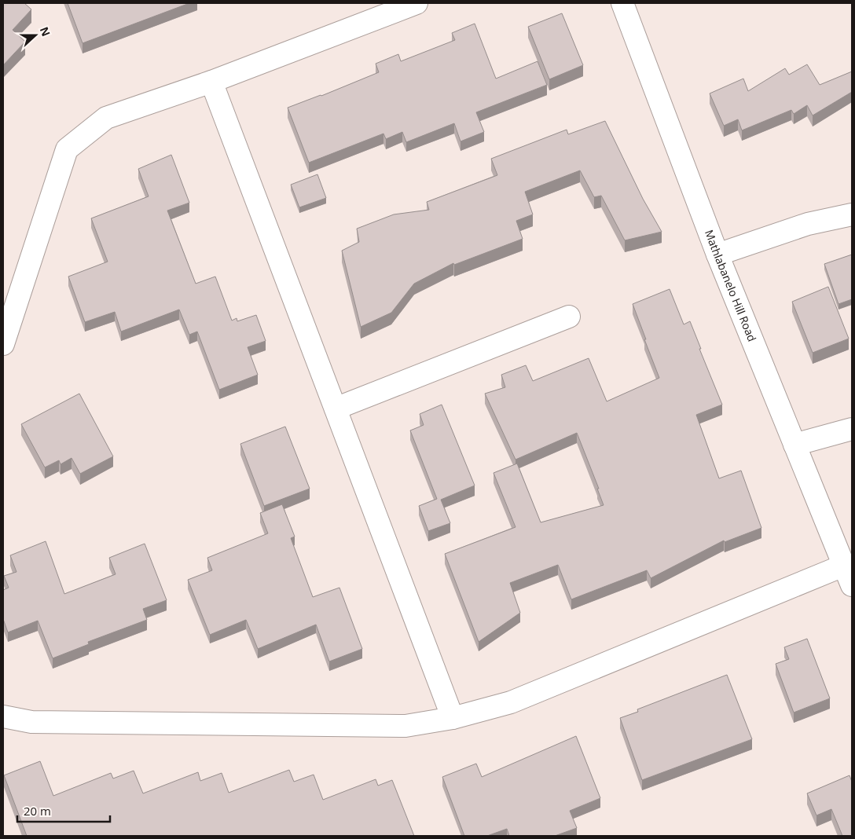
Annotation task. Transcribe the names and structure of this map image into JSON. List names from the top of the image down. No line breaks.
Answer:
{"streets":{"street":["Mathlabanelo Hill Road"]},"scale_bar":"20 m","north":"right"}
